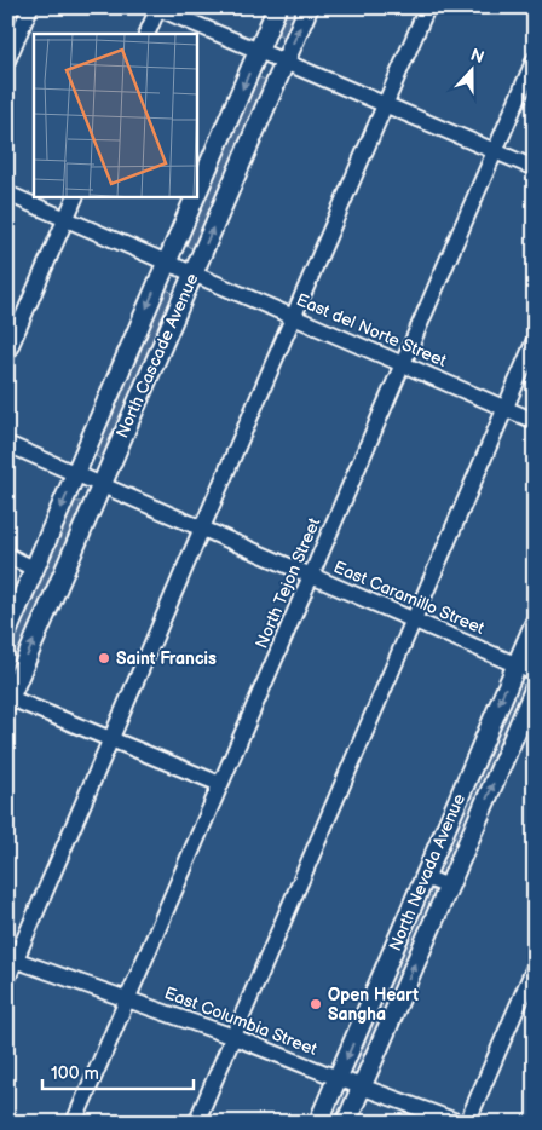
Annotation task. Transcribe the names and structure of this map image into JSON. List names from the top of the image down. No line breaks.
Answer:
{"streets":{"main road":["North Cascade Avenue","North Nevada Avenue"],"street":["East del Norte Street","North Tejon Street","East Caramillo Street","East Columbia Street"]},"crossings":[["East del Norte Street","North Cascade Avenue"],["East del Norte Street","North Tejon Street"],["North Cascade Avenue","East Caramillo Street"],["North Tejon Street","East Caramillo Street"],["North Tejon Street","East Columbia Street"],["East Caramillo Street","North Nevada Avenue"],["North Nevada Avenue","East Columbia Street"]],"places":["Saint Francis","Open Heart Sangha"],"scale_bar":"100 m","north":"top"}
